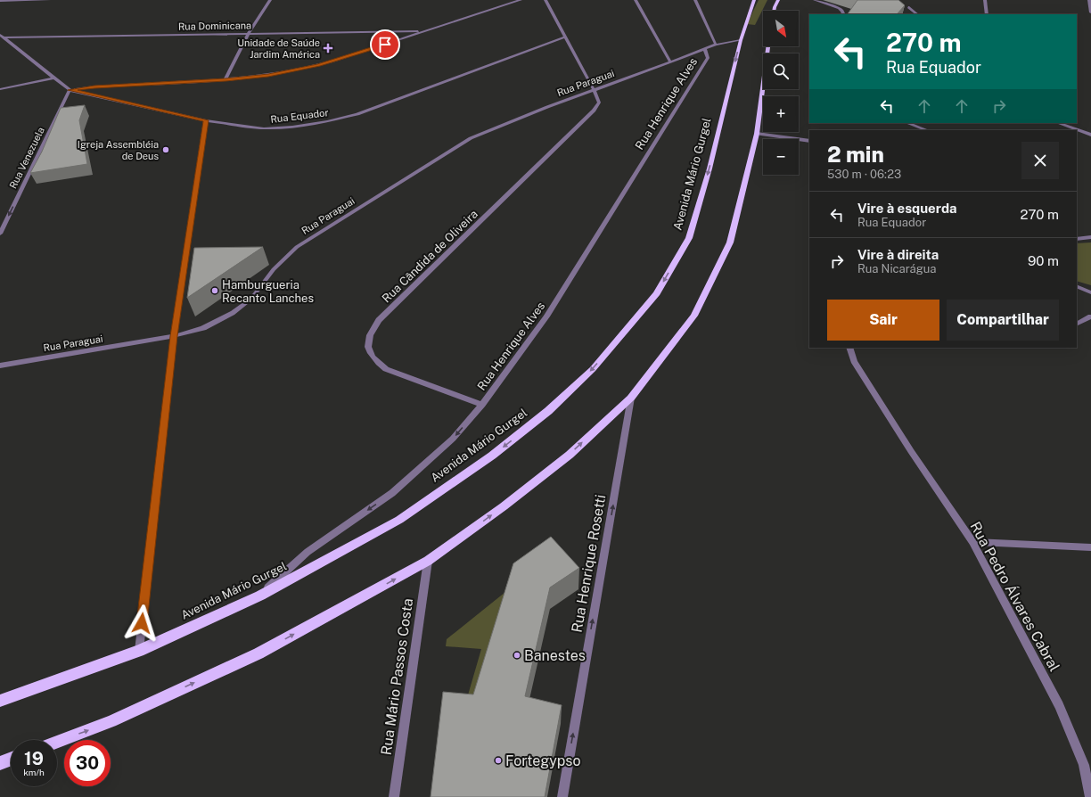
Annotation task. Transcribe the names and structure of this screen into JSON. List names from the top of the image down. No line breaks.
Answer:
{"streets":{"main road":["Avenida Mário Gurgel"],"street":["Rua Dominicana","Rua Paraguai","Rua Henrique Alves","Rua Equador","Rua Venezuela","Rua Cândida de Oliveira","Rua Henrique Rosetti","Rua Pedro Álvares Cabral","Rua Mário Passos Costa"]},"crossings":[["Rua Dominicana","Rua Equador"],["Rua Paraguai","Rua Henrique Alves"],["Rua Paraguai","Avenida Mário Gurgel"],["Rua Paraguai","Rua Cândida de Oliveira"],["Rua Henrique Alves","Avenida Mário Gurgel"],["Rua Henrique Alves","Rua Cândida de Oliveira"],["Rua Equador","Rua Venezuela"]],"one_way":["Rua Henrique Alves","Rua Venezuela","Rua Henrique Rosetti"],"places":{"health":["Unidade de Saúde Jardim América"],"other":["Igreja Assembléia de Deus","Hamburgueria Recanto Lanches","Banestes","Fortegypso"]},"north":"bottom right","page":{"map_buttons":["+","−"],"turn":["270 m","Rua Equador"],"heading":["2 min","530 m · 06:23"],"list":[{"name":"Vire à esquerda","note":"Rua Equador","value":"270 m"},{"name":"Vire à direita","note":"Rua Nicarágua","value":"90 m"}],"buttons":["Sair","Compartilhar"],"speed":"19 km/h","limit":"30"}}
